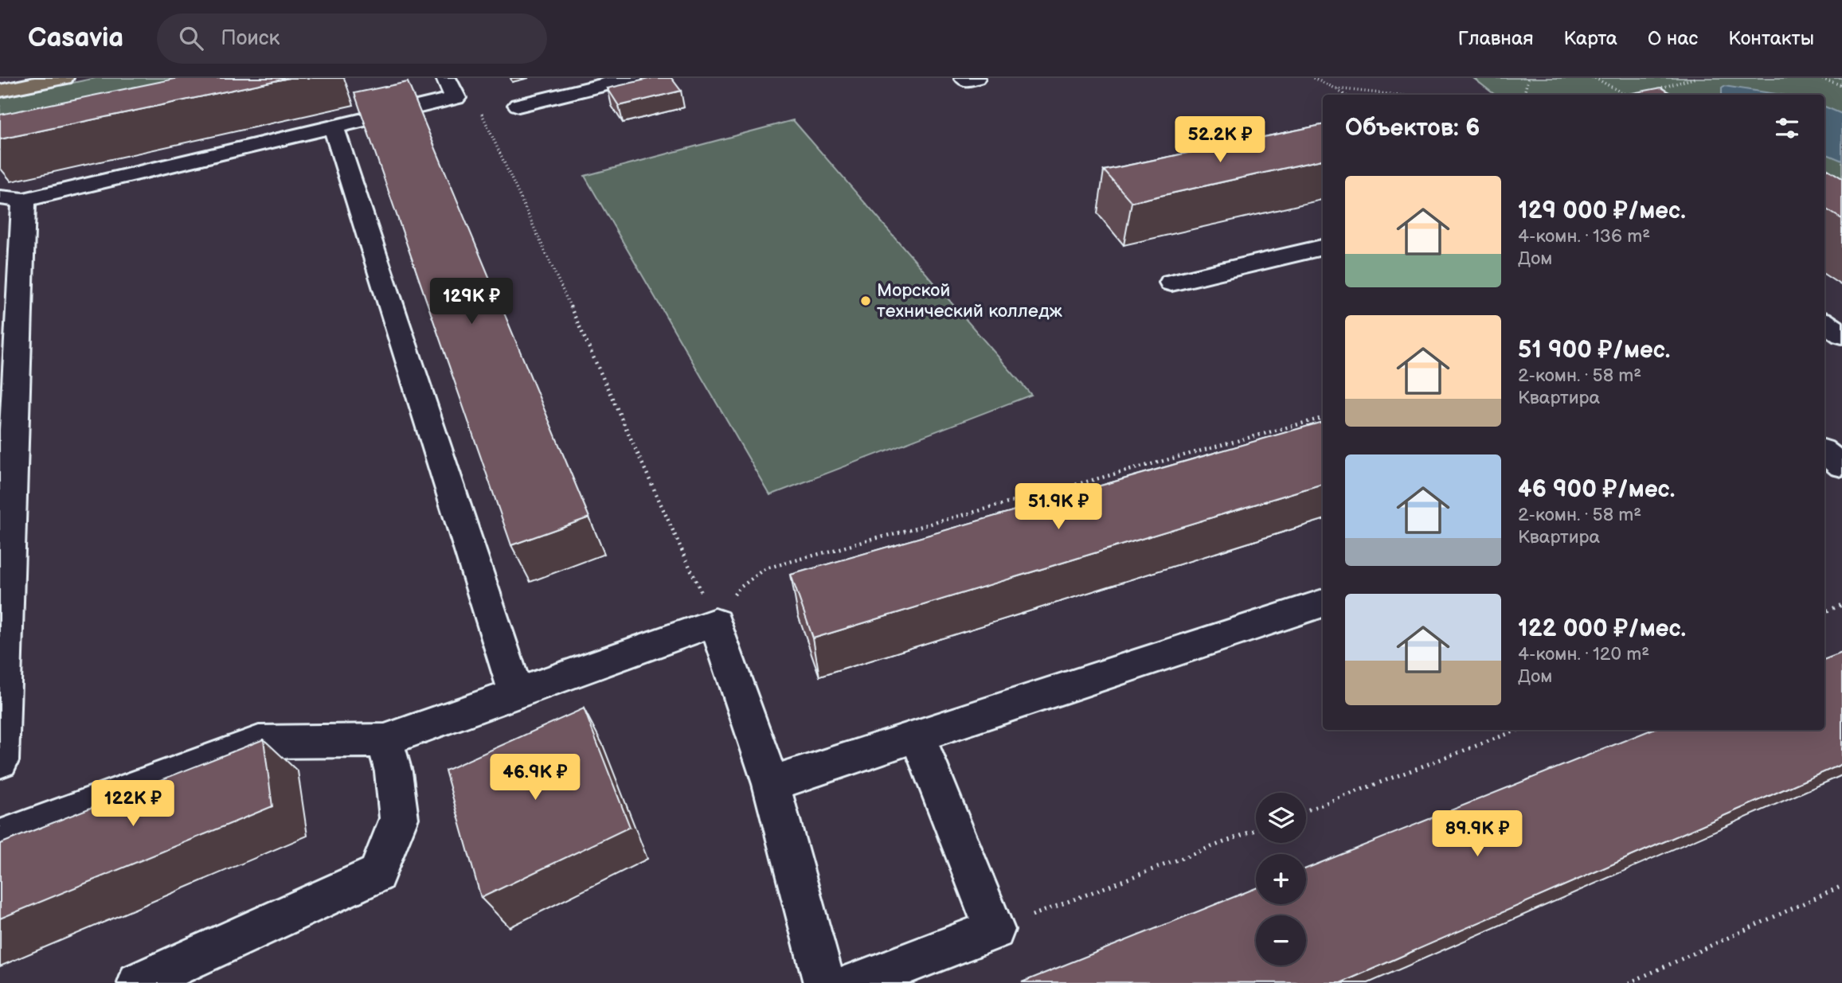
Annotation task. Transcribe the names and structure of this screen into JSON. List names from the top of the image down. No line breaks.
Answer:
{"places":["Морской технический колледж"],"page":{"header":"Casavia","search":"Поиск","nav":["Главная","Карта","О нас","Контакты"],"heading":"Объектов: 6","price":["52.2K ₽","129K ₽","51.9K ₽","46.9K ₽","122K ₽","89.9K ₽"],"list":[{"name":"129 000 ₽/мес.","note":"4-комн. · 136 m² · Дом"},{"name":"51 900 ₽/мес.","note":"2-комн. · 58 m² · Квартира"},{"name":"46 900 ₽/мес.","note":"2-комн. · 58 m² · Квартира"},{"name":"122 000 ₽/мес.","note":"4-комн. · 120 m² · Дом"}],"map_buttons":["+","−"]}}
